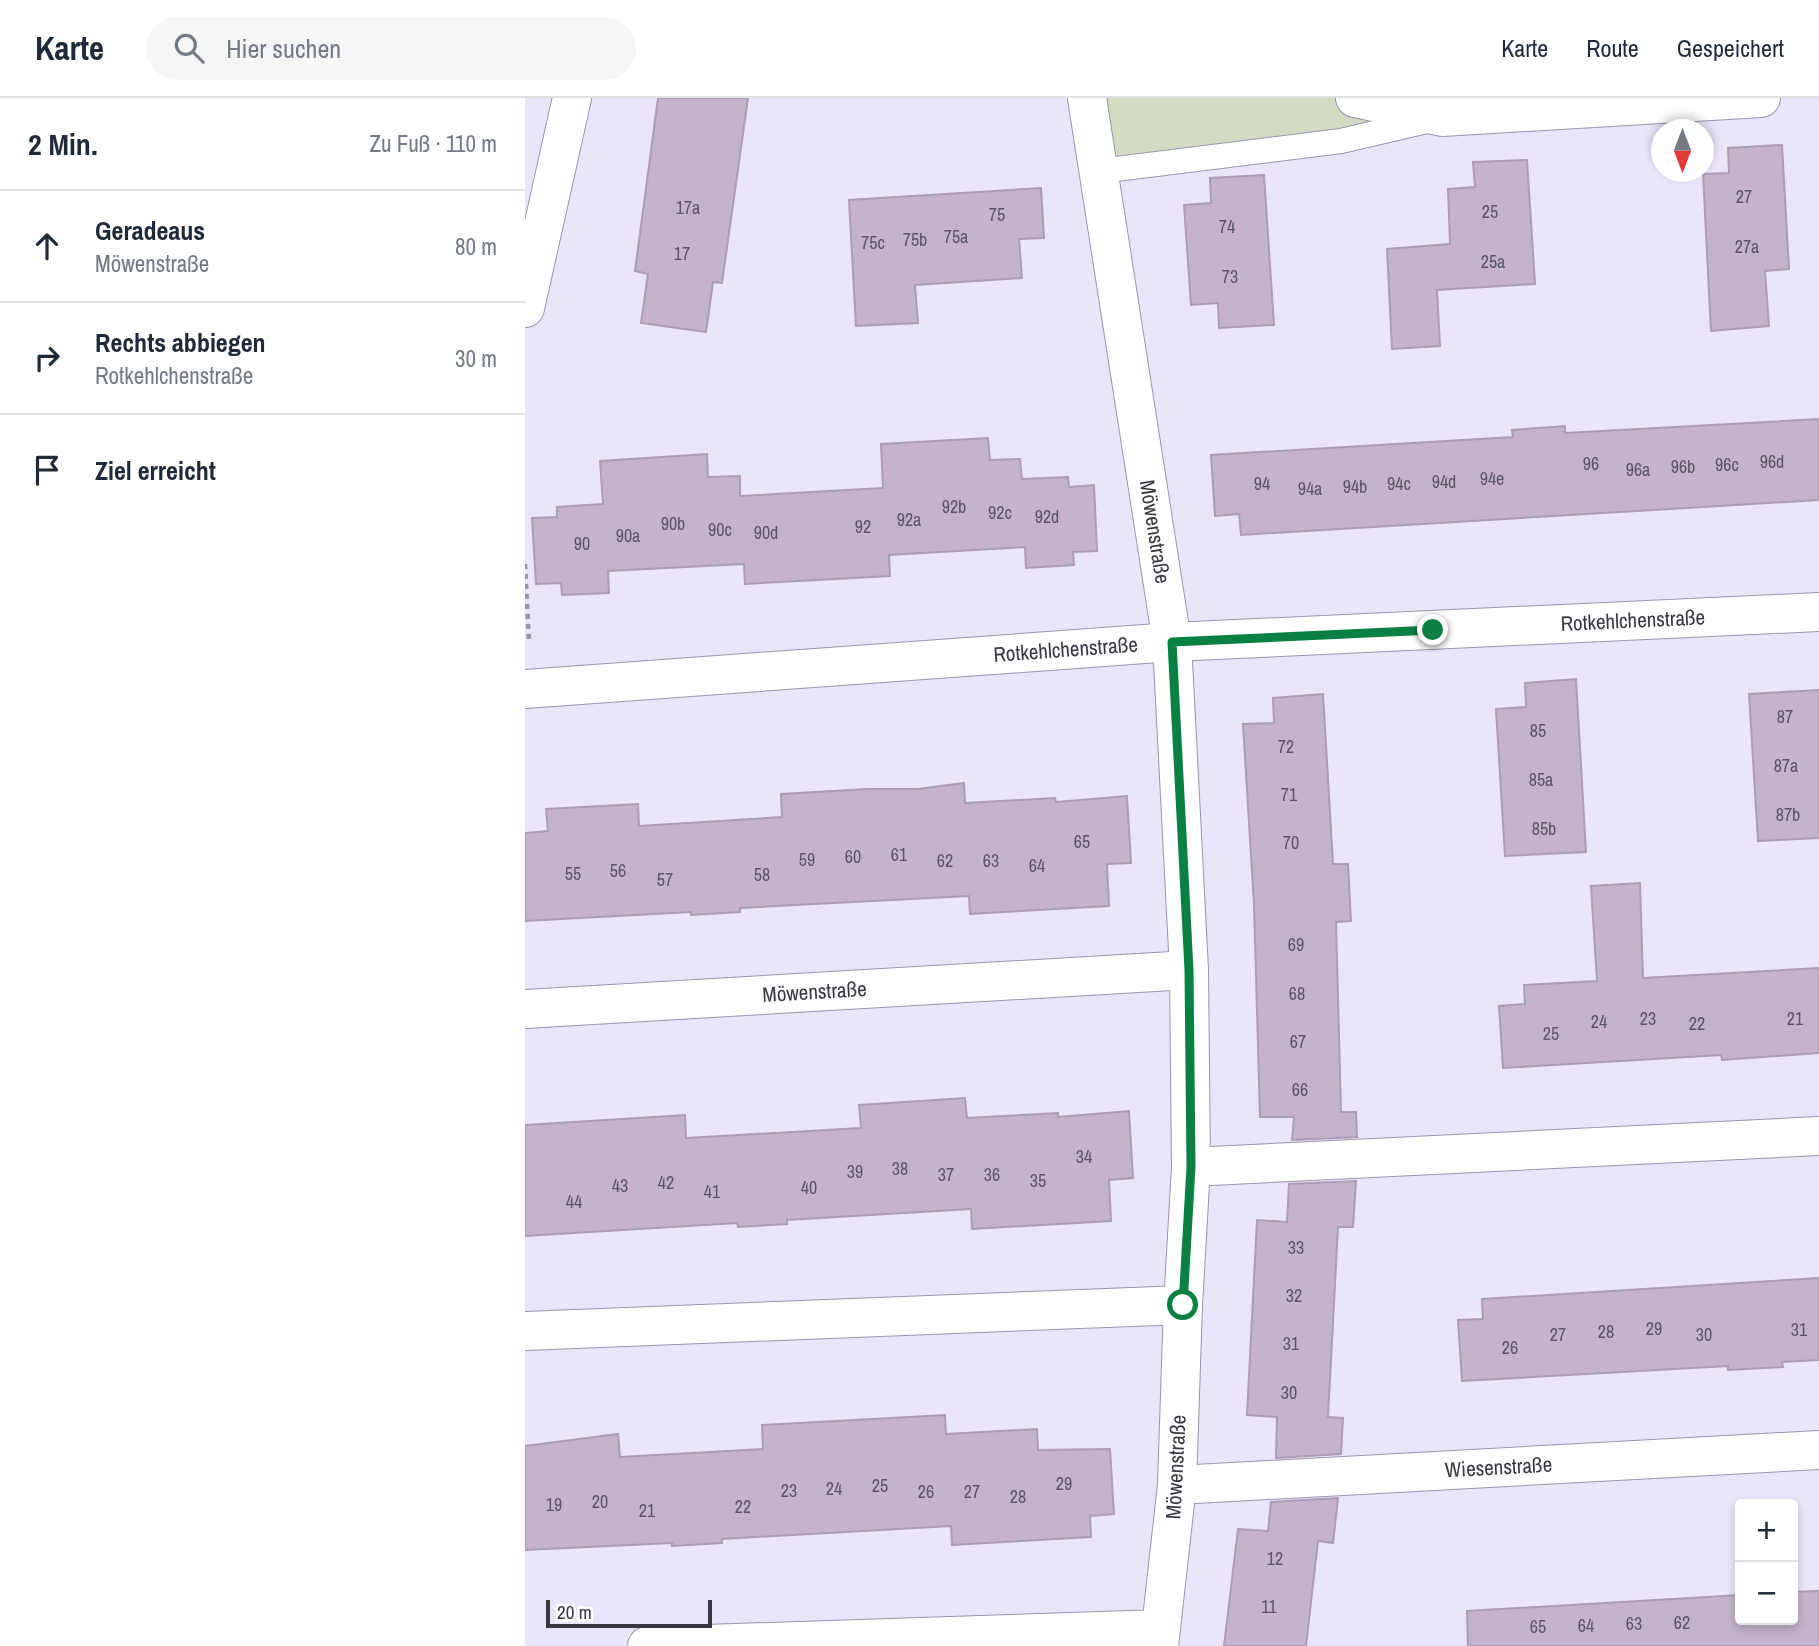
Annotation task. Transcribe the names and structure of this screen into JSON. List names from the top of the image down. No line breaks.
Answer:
{"streets":{"street":["Möwenstraße","Rotkehlchenstraße","Wiesenstraße"]},"crossings":[["Möwenstraße","Rotkehlchenstraße"],["Möwenstraße","Wiesenstraße"]],"house_numbers":["27","17a","25","75","74","75a","75b","75c","27a","17","25a","73","96d","96","96c","96b","96a","94e","94d","94","94c","94b","94a","92b","92c","92d","92a","90b","92","90c","90d","90a","90","87","85","72","87a","85a","71","87b","85b","65","70","61","60","59","62","63","64","56","55","58","57","69","68","23","21","24","22","25","67","66","34","38","39","37","36","35","42","43","40","41","44","33","32","29","31","28","27","30","31","26","30","29","25","24","23","26","27","28","20","19","22","21","12","11","62","63","64","65"],"scale_bar":"20 m","north":"bottom","page":{"header":"Karte","search":"Hier suchen","nav":["Karte","Route","Gespeichert"],"heading":["2 Min.","Zu Fuß · 110 m"],"list":[["Geradeaus","Möwenstraße","80 m"],["Rechts abbiegen","Rotkehlchenstraße","30 m"],"Ziel erreicht"],"map_buttons":["+","−"],"scale":"20 m"}}
